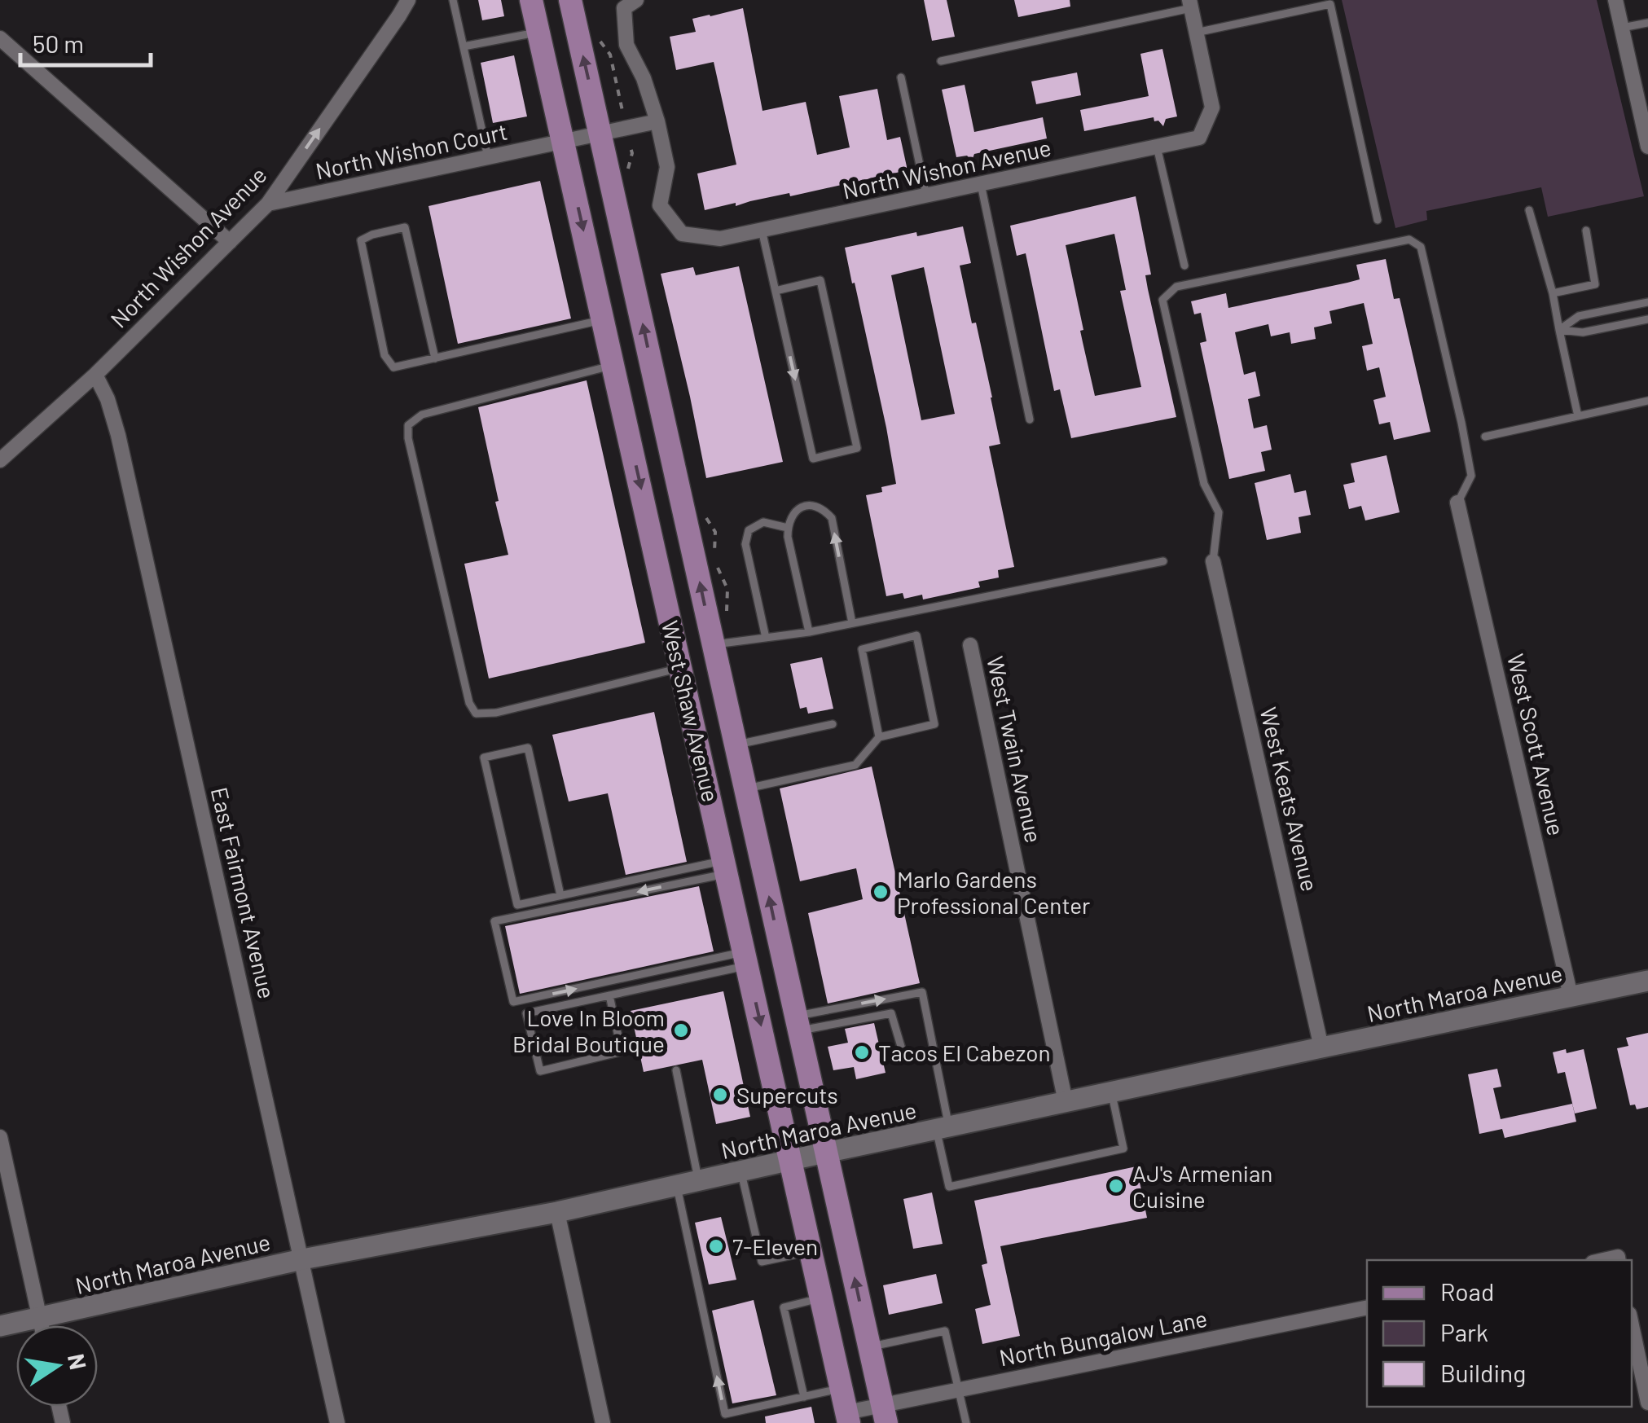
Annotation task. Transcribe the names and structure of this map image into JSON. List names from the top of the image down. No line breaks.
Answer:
{"streets":{"main road":["West Shaw Avenue","North Maroa Avenue"],"street":["North Wishon Court","North Wishon Avenue","West Scott Avenue","West Twain Avenue","West Keats Avenue","East Fairmont Avenue","North Bungalow Lane"]},"crossings":[["North Wishon Court","North Wishon Avenue"],["North Wishon Court","West Shaw Avenue"],["North Wishon Avenue","East Fairmont Avenue"],["West Shaw Avenue","North Maroa Avenue"],["West Shaw Avenue","North Bungalow Lane"],["West Scott Avenue","North Maroa Avenue"],["West Twain Avenue","North Maroa Avenue"],["West Keats Avenue","North Maroa Avenue"],["East Fairmont Avenue","North Maroa Avenue"]],"places":["Marlo Gardens Professional Center","Love In Bloom Bridal Boutique","Tacos El Cabezon","Supercuts","AJ's Armenian Cuisine","7-Eleven"],"legend":["Road","Park","Building"],"scale_bar":"50 m","north":"right"}
